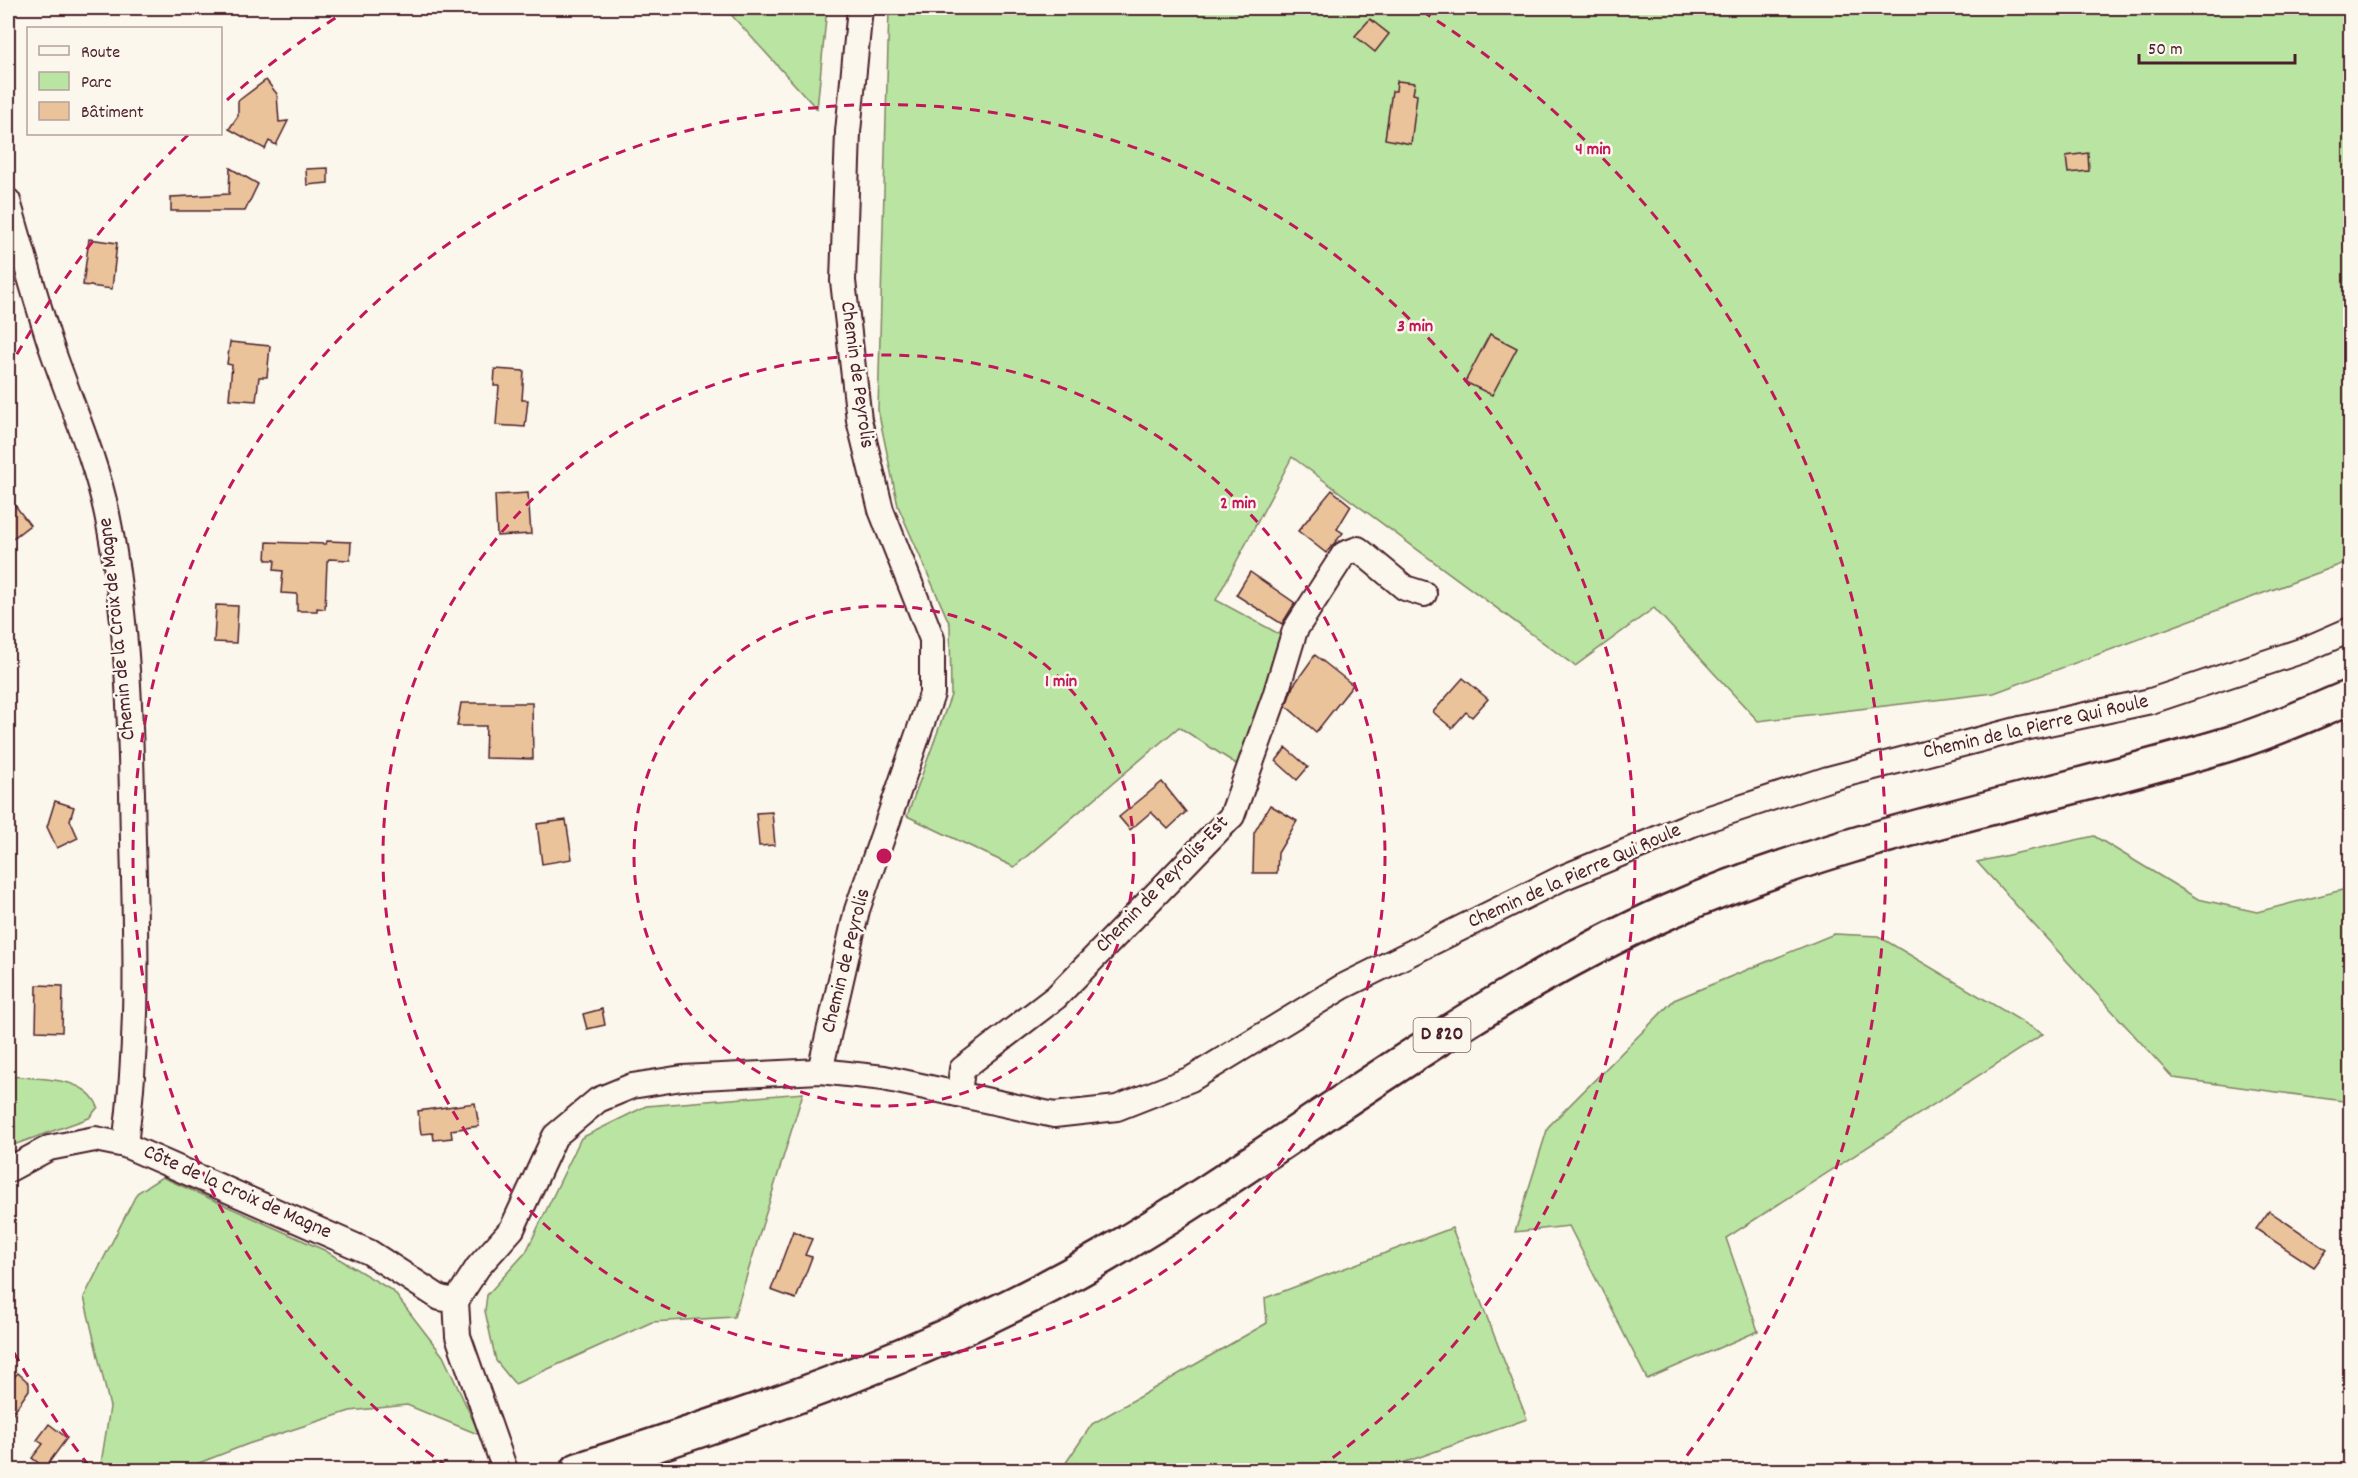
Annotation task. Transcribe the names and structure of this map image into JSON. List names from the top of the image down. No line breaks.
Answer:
{"streets":{"main road":["D 820"],"street":["Chemin de Peyrolis","Chemin de la Croix de Magne","Chemin de la Pierre Qui Roule","Chemin de Peyrolis-Est","Côte de la Croix de Magne"]},"crossings":[["Chemin de Peyrolis","Chemin de la Pierre Qui Roule"],["Chemin de la Croix de Magne","Côte de la Croix de Magne"],["Chemin de la Pierre Qui Roule","Chemin de Peyrolis-Est"]],"legend":["Route","Parc","Bâtiment"],"scale_bar":"50 m","rings":["4 min","3 min","2 min","1 min"]}
